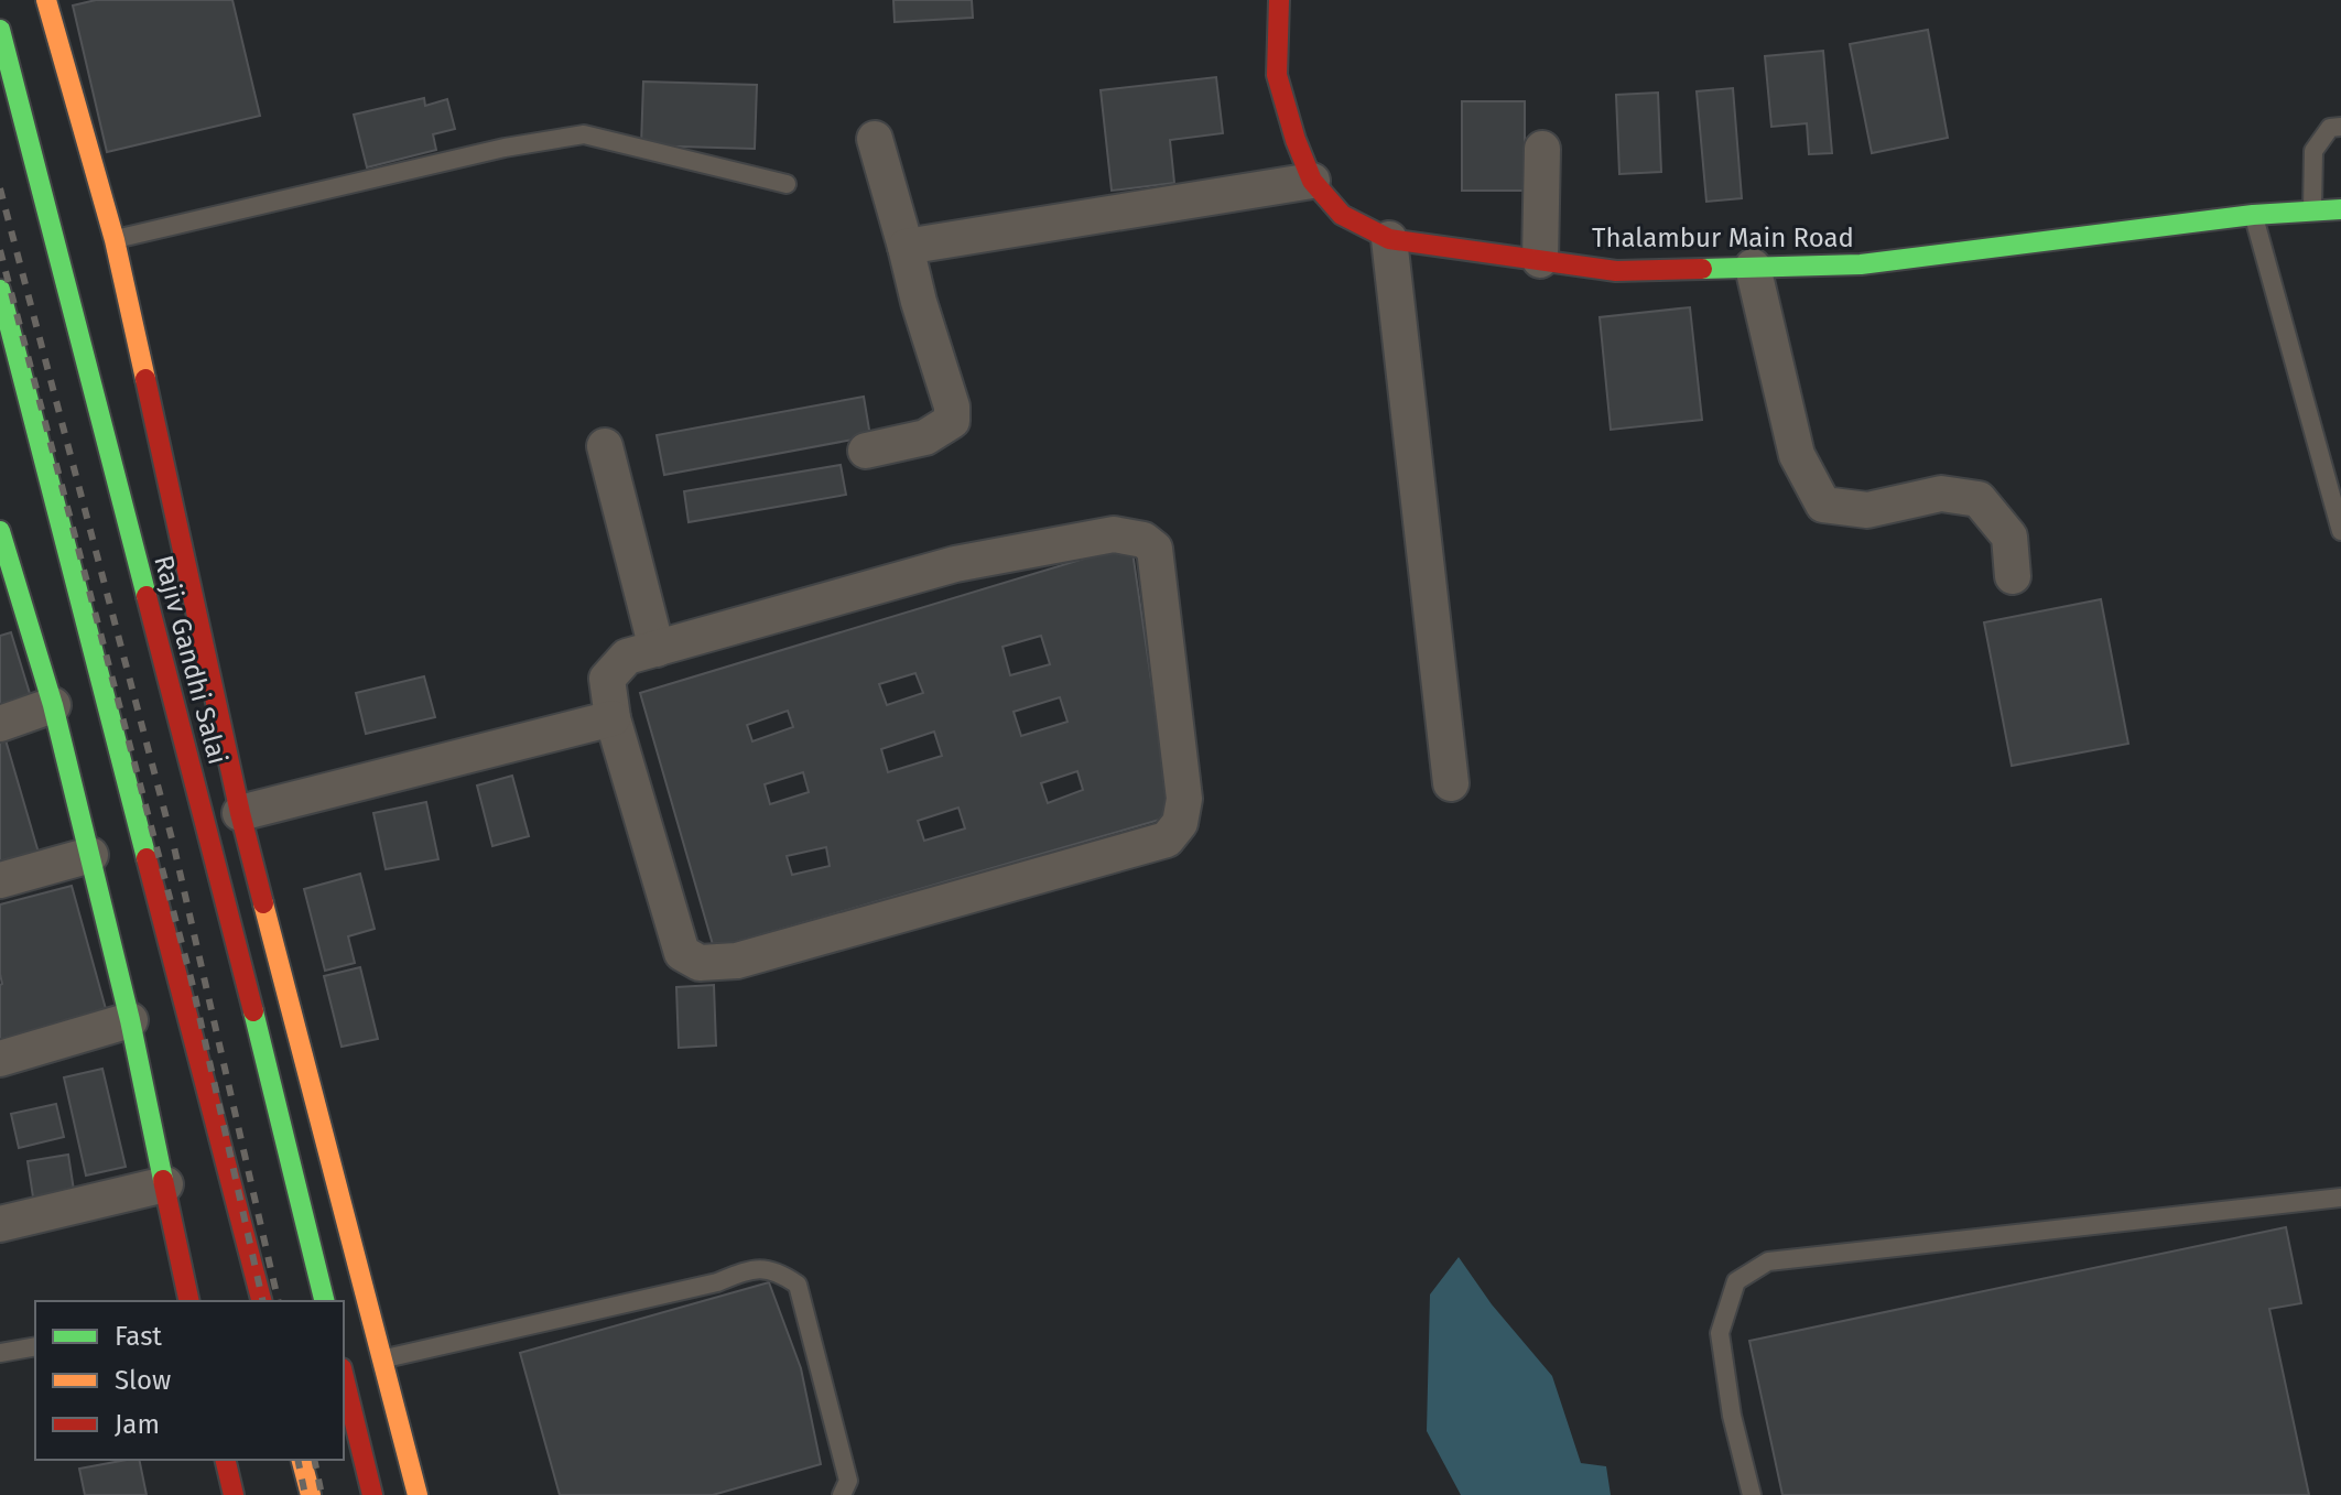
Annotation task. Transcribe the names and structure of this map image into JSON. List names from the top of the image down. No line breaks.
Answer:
{"streets":{"street":["Thalambur Main Road","Rajiv Gandhi Salai"]},"legend":["Fast","Slow","Jam"]}
